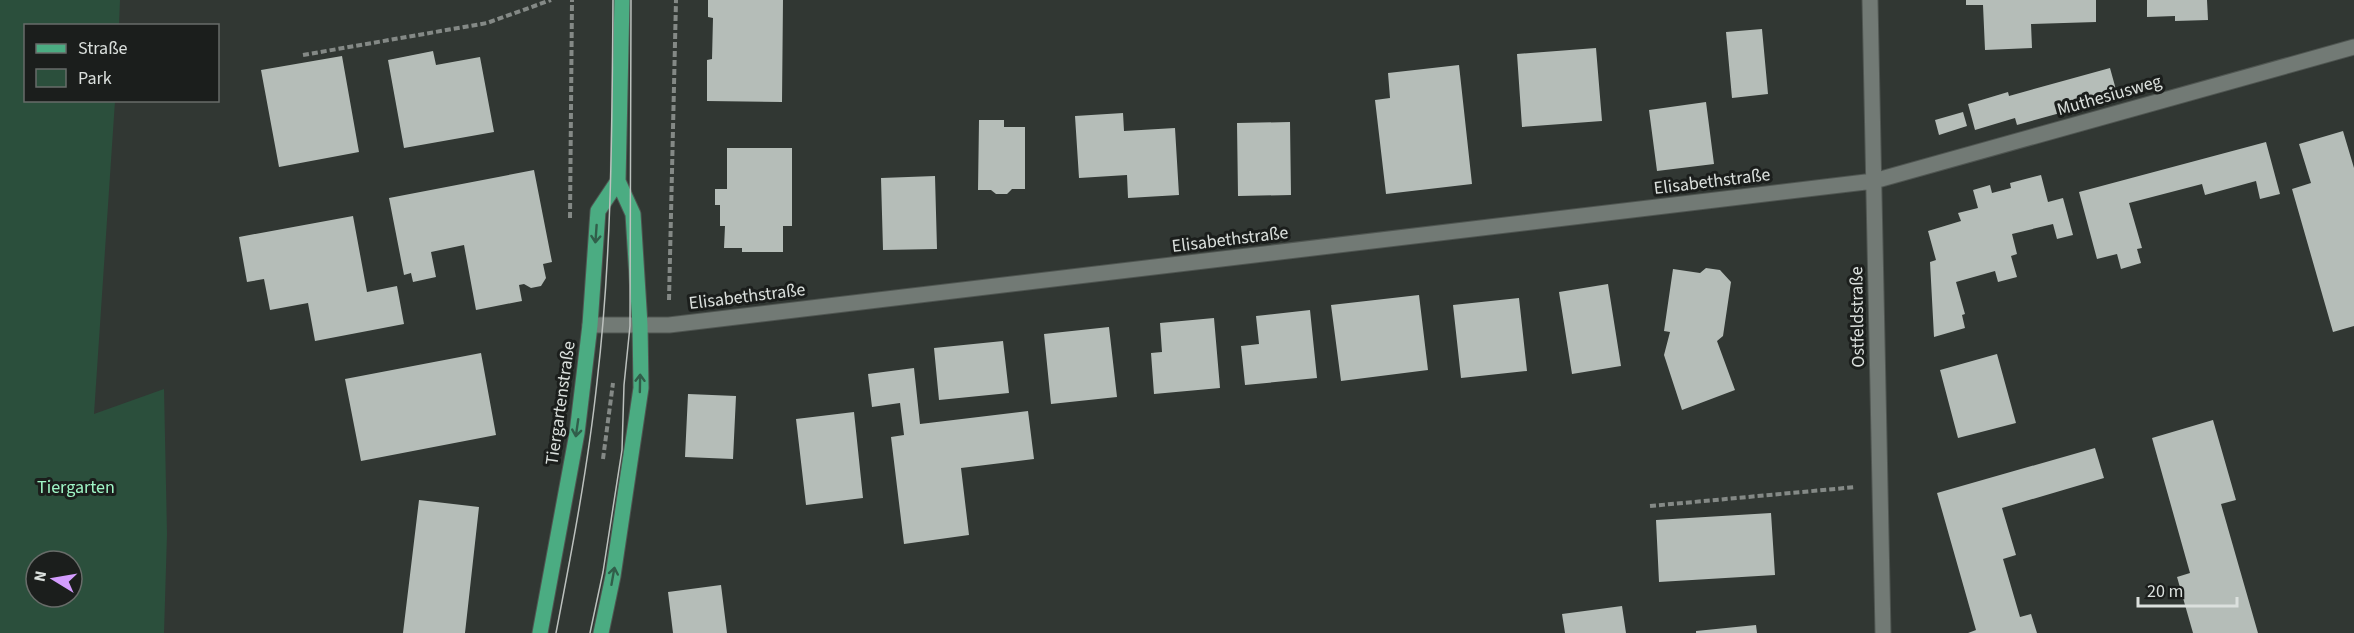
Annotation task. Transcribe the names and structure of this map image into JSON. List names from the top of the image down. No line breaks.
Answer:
{"streets":{"main road":["Tiergartenstraße"],"street":["Muthesiusweg","Elisabethstraße","Ostfeldstraße"]},"crossings":[["Muthesiusweg","Elisabethstraße"],["Muthesiusweg","Ostfeldstraße"],["Elisabethstraße","Ostfeldstraße"],["Elisabethstraße","Tiergartenstraße"]],"parks":["Tiergarten"],"legend":["Straße","Park"],"scale_bar":"20 m","north":"left"}
